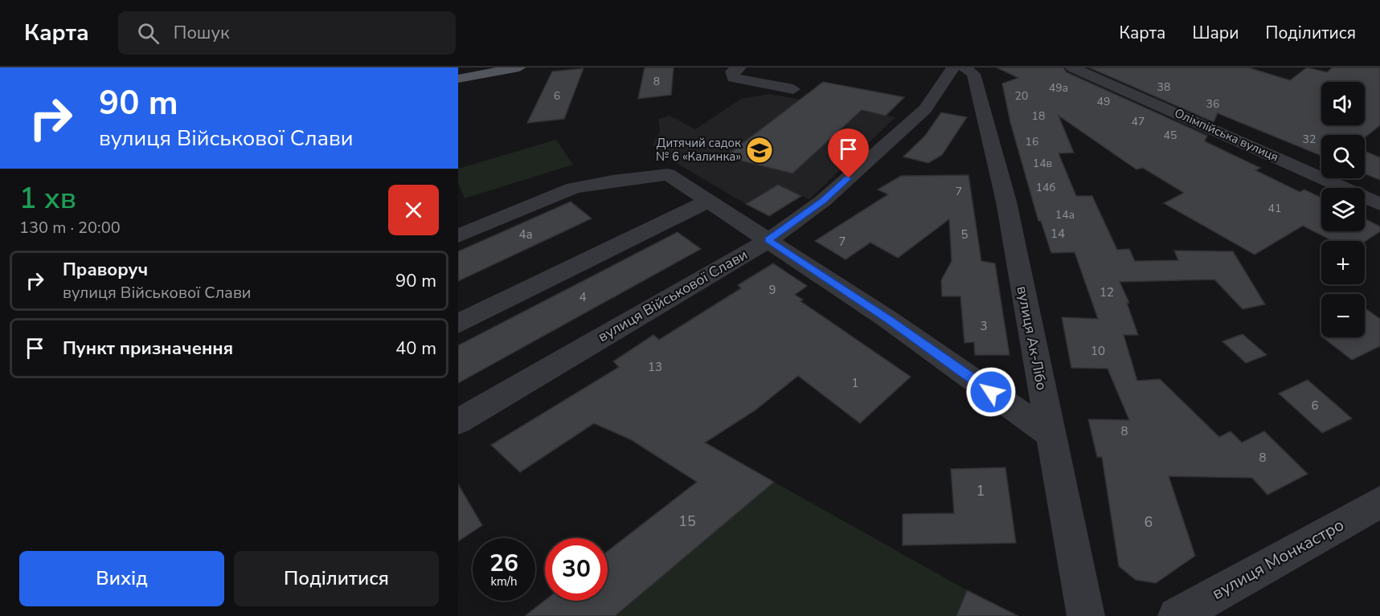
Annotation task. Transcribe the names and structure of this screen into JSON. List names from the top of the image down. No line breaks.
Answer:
{"streets":{"street":["Олімпійська вулиця","вулиця Військової Слави","вулиця Ак-Лібо","вулиця Монкастро"]},"places":{"school or university":["Дитячий садок № 6 «Калинка»"]},"house_numbers":["8","38","49а","6","20","49","36","18","47","45","32","16","14в","14б","7","41","14а","14","4а","5","7","9","12","4","3","10","13","1","6","8","8","1","15","6"],"page":{"header":"Карта","search":"Пошук","nav":["Карта","Шари","Поділитися"],"turn":["90 m","вулиця Військової Слави"],"map_buttons":["+","−"],"heading":["1 хв","130 m · 20:00"],"list":[{"name":"Праворуч","note":"вулиця Військової Слави","value":"90 m"},{"name":"Пункт призначення","value":"40 m"}],"speed":"26 km/h","limit":"30","buttons":["Вихід","Поділитися"]}}
